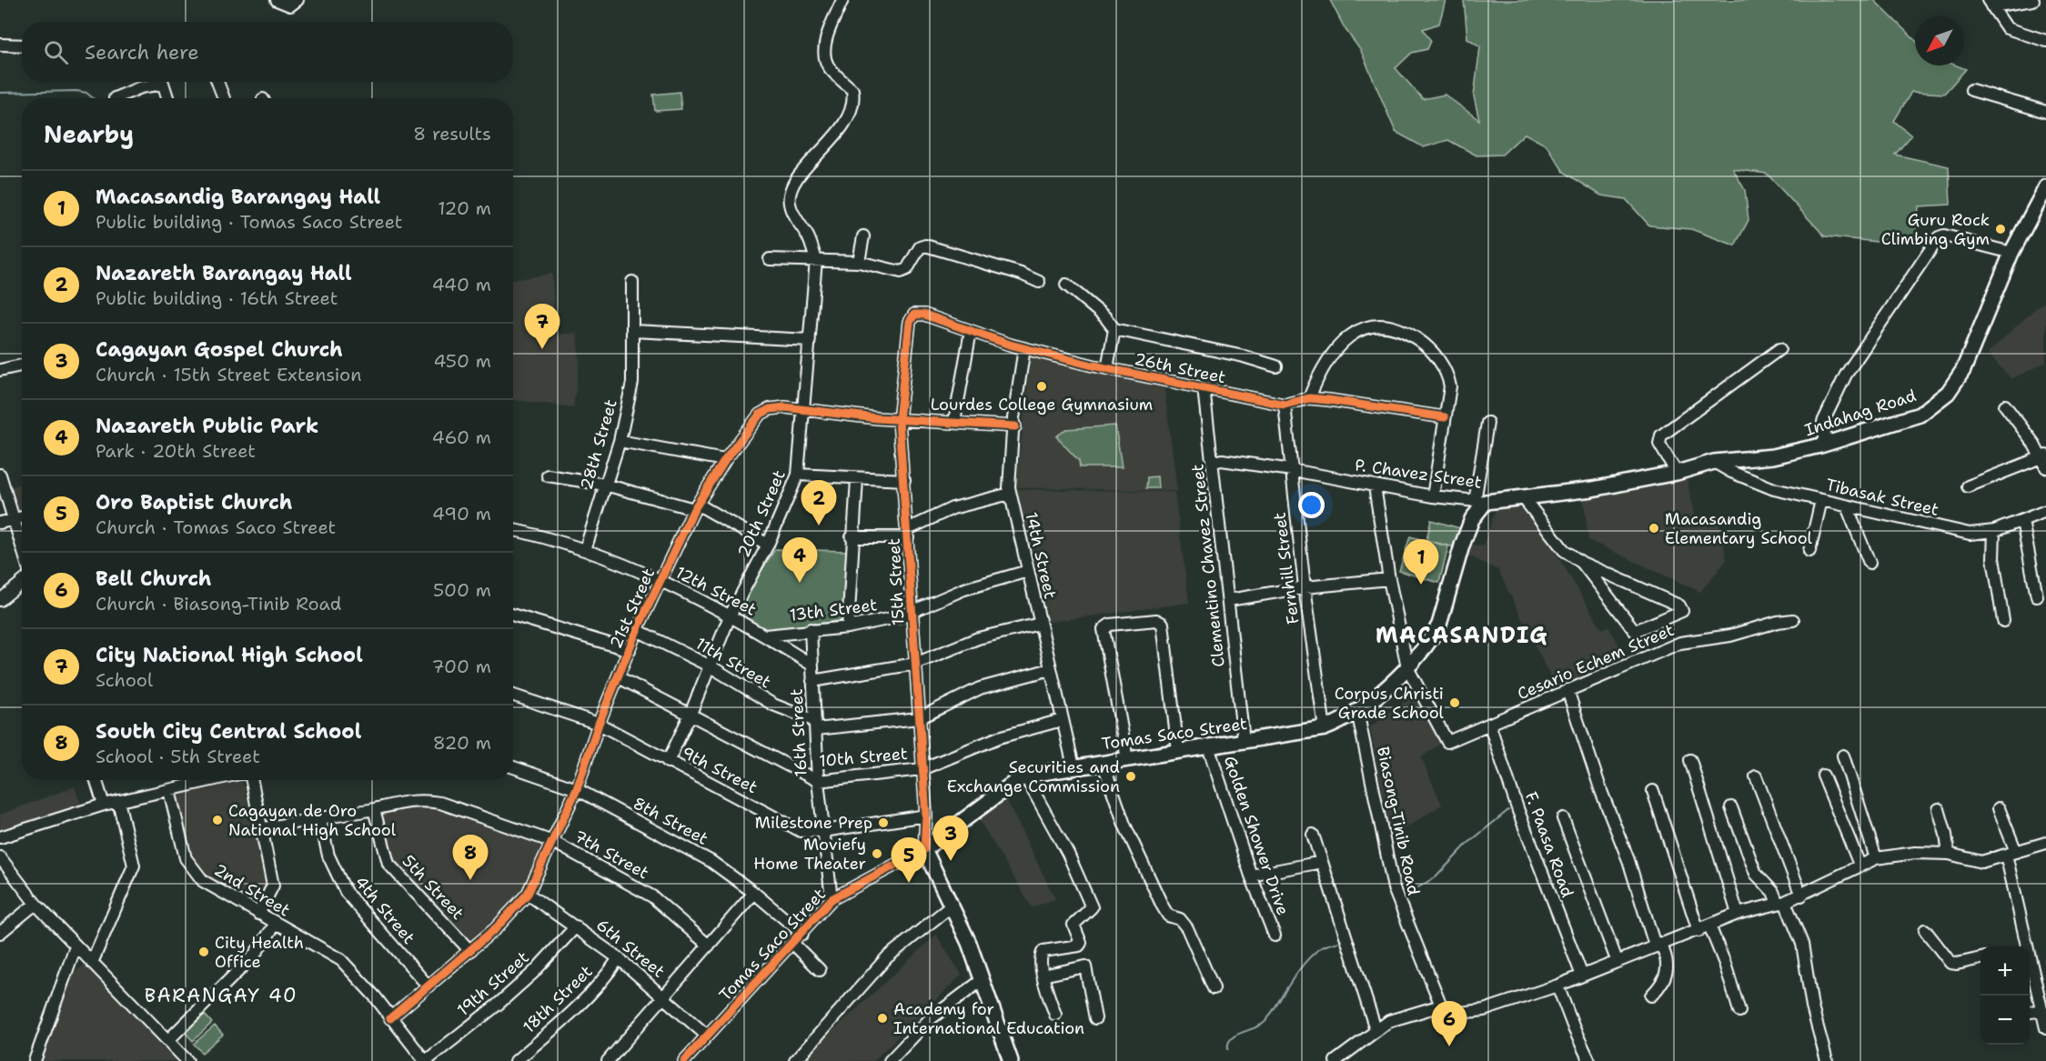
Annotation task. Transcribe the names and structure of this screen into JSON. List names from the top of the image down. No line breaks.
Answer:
{"streets":{"main road":["Indahag Road","P. Chavez Street","Tomas Saco Street"],"street":["26th Street","28th Street","Tibasak Street","20th Street","14th Street","Clementino Chavez Street","Fernhill Street","15th Street","12th Street","21st Street","13th Street","Cesario Echem Street","11th Street","16th Street","10th Street","9th Street","8th Street","Biasong-Tinib Road","Golden Shower Drive","F. Paasa Road","7th Street","5th Street","2nd Street","4th Street","6th Street","19th Street","18th Street"]},"crossings":[["26th Street","14th Street"],["26th Street","Clementino Chavez Street"],["26th Street","Fernhill Street"],["26th Street","15th Street"],["Indahag Road","P. Chavez Street"],["Indahag Road","Tibasak Street"],["28th Street","12th Street"],["P. Chavez Street","Tibasak Street"],["P. Chavez Street","Clementino Chavez Street"],["P. Chavez Street","Fernhill Street"],["P. Chavez Street","Tomas Saco Street"],["20th Street","12th Street"],["20th Street","21st Street"],["20th Street","11th Street"],["20th Street","10th Street"],["20th Street","9th Street"],["14th Street","21st Street"],["14th Street","13th Street"],["14th Street","11th Street"],["14th Street","Tomas Saco Street"],["14th Street","10th Street"],["Clementino Chavez Street","Tomas Saco Street"],["Fernhill Street","Tomas Saco Street"],["15th Street","21st Street"],["15th Street","13th Street"],["15th Street","11th Street"],["15th Street","Tomas Saco Street"],["15th Street","10th Street"],["15th Street","9th Street"],["12th Street","21st Street"],["12th Street","13th Street"],["12th Street","16th Street"],["21st Street","11th Street"],["21st Street","10th Street"],["21st Street","9th Street"],["21st Street","8th Street"],["21st Street","7th Street"],["21st Street","5th Street"],["21st Street","2nd Street"],["21st Street","4th Street"],["21st Street","6th Street"],["13th Street","16th Street"],["Cesario Echem Street","Tomas Saco Street"],["Cesario Echem Street","F. Paasa Road"],["11th Street","16th Street"],["16th Street","Tomas Saco Street"],["16th Street","10th Street"],["16th Street","9th Street"],["Tomas Saco Street","8th Street"],["Tomas Saco Street","Biasong-Tinib Road"],["Tomas Saco Street","Golden Shower Drive"],["Tomas Saco Street","6th Street"],["7th Street","5th Street"],["7th Street","4th Street"],["2nd Street","19th Street"],["6th Street","19th Street"],["6th Street","18th Street"]],"districts":["MACASANDIG","BARANGAY 40"],"places":["Guru Rock Climbing Gym","Lourdes College Gymnasium","Macasandig Elementary School","Corpus Christi Grade School","Securities and Exchange Commission","Cagayan de Oro National High School","Milestone Prep","Moviefy Home Theater","City Health Office","Academy for International Education"],"north":"bottom left","page":{"search":"Search here","heading":["Nearby","8 results"],"list":[{"mark":"1","name":"Macasandig Barangay Hall","note":"Public building · Tomas Saco Street","value":"120 m"},{"mark":"2","name":"Nazareth Barangay Hall","note":"Public building · 16th Street","value":"440 m"},{"mark":"3","name":"Cagayan Gospel Church","note":"Church · 15th Street Extension","value":"450 m"},{"mark":"4","name":"Nazareth Public Park","note":"Park · 20th Street","value":"460 m"},{"mark":"5","name":"Oro Baptist Church","note":"Church · Tomas Saco Street","value":"490 m"},{"mark":"6","name":"Bell Church","note":"Church · Biasong-Tinib Road","value":"500 m"},{"mark":"7","name":"City National High School","note":"School","value":"700 m"},{"mark":"8","name":"South City Central School","note":"School · 5th Street","value":"820 m"}],"pins":["7","2","4","1","3","8","5","6"],"map_buttons":["+","−"]}}
